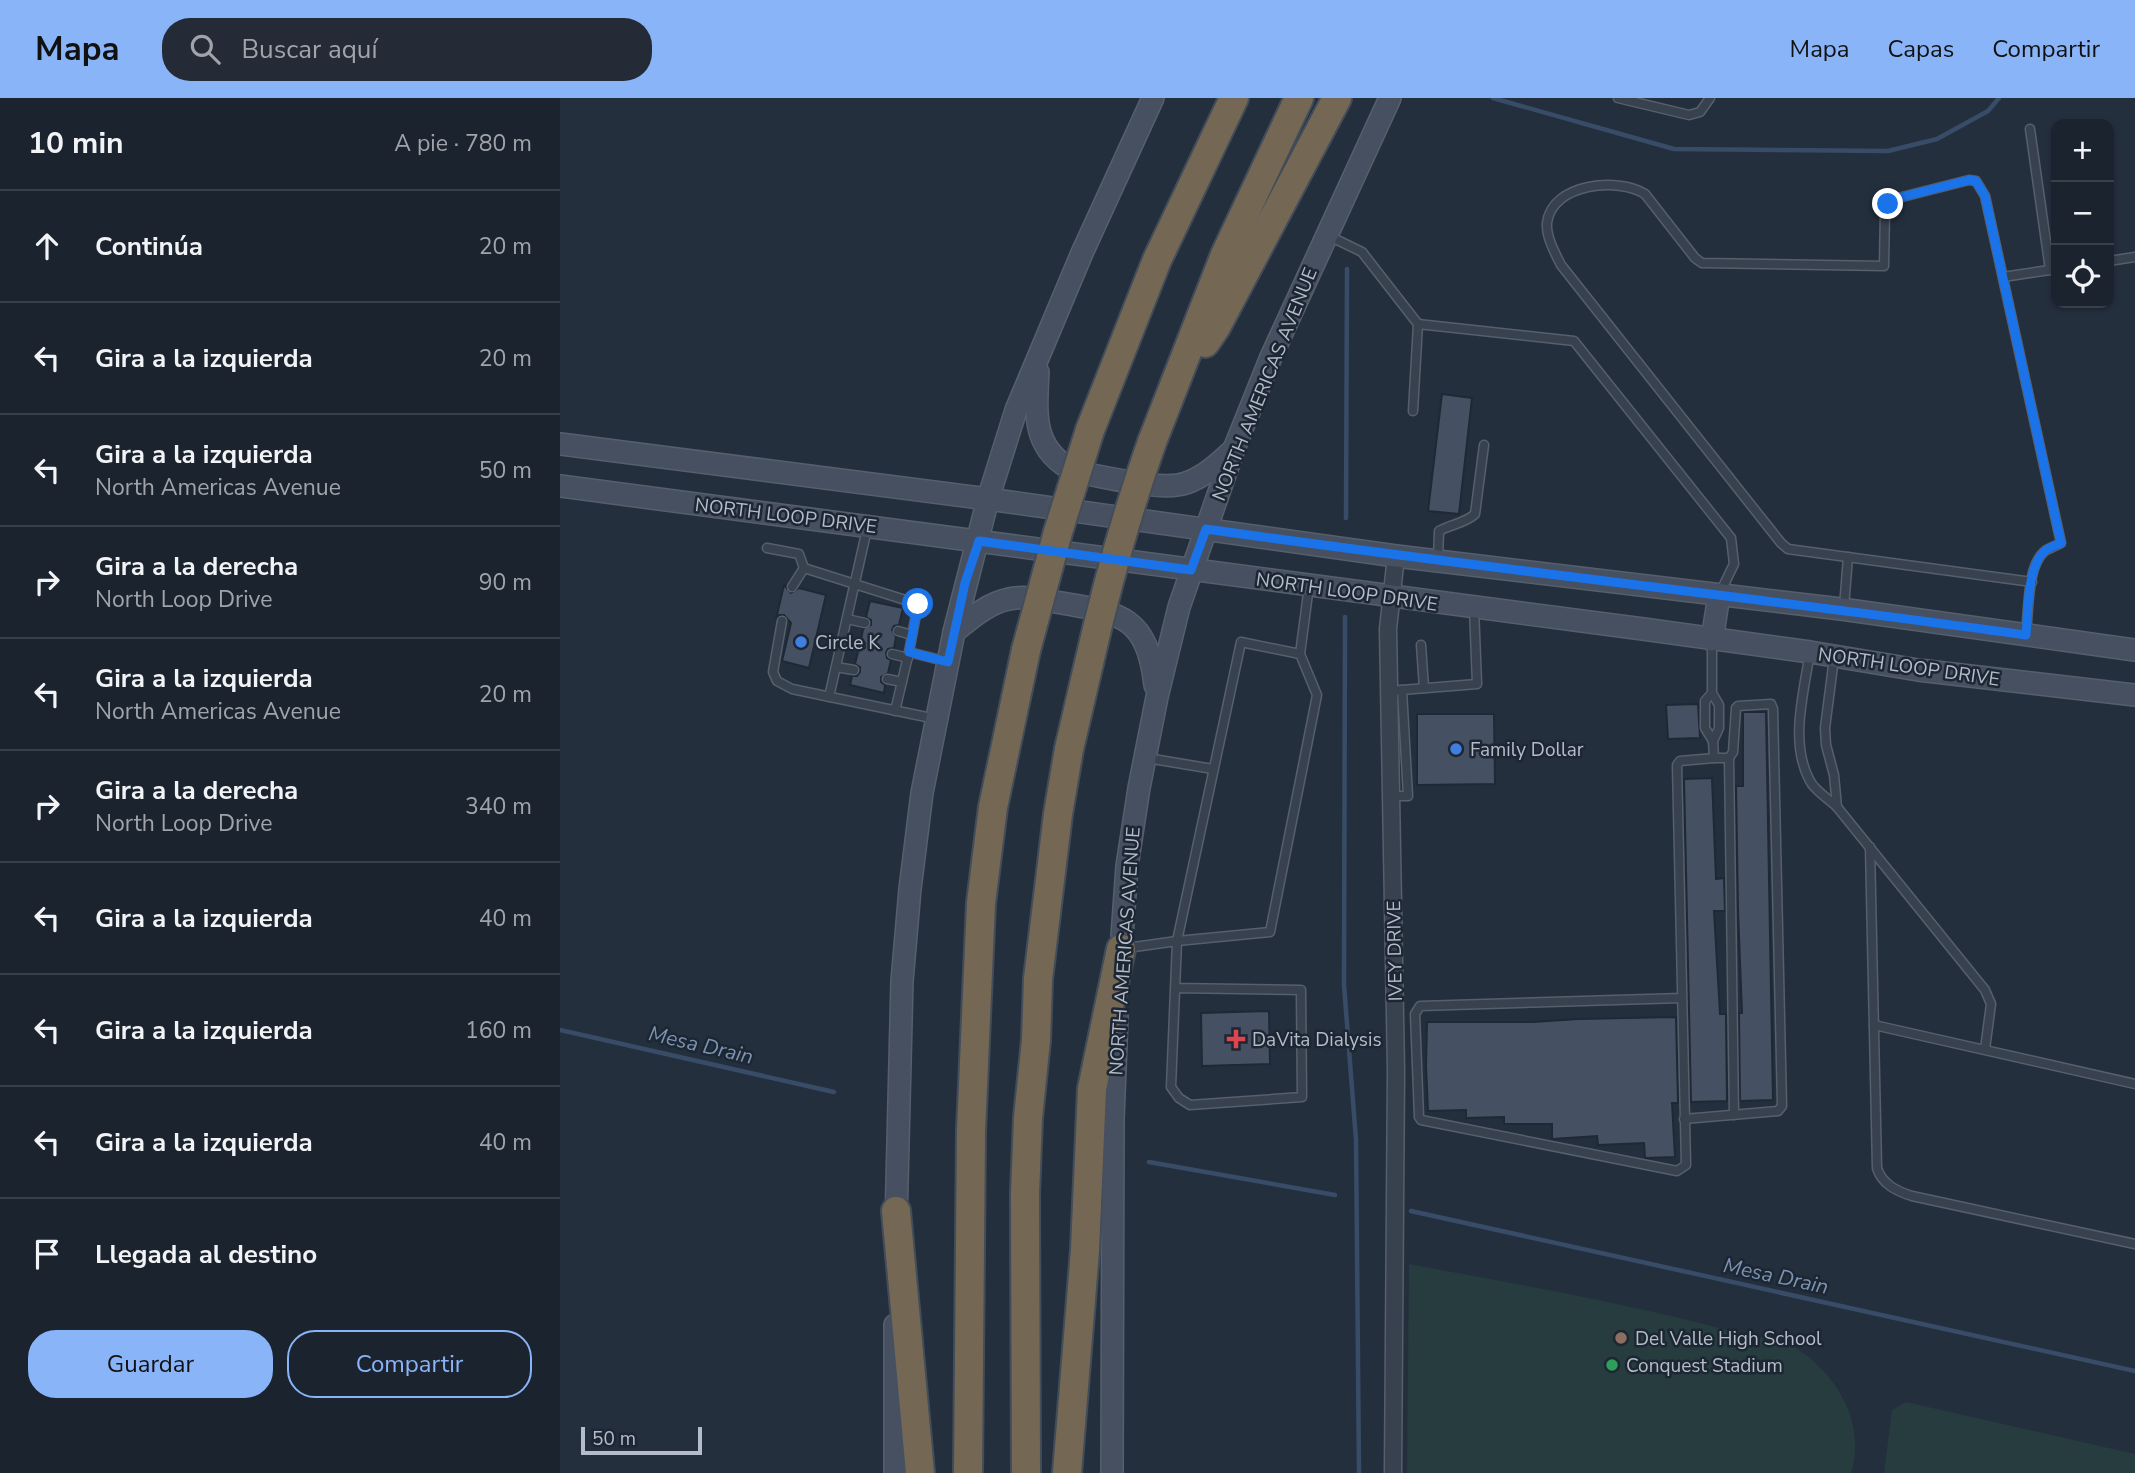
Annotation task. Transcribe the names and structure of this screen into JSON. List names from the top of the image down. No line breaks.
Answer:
{"streets":{"main road":["NORTH AMERICAS AVENUE","NORTH LOOP DRIVE"],"street":["IVEY DRIVE"]},"crossings":[["NORTH AMERICAS AVENUE","NORTH LOOP DRIVE"],["NORTH LOOP DRIVE","IVEY DRIVE"]],"water":["Mesa Drain"],"places":{"other":["Circle K","Family Dollar","Del Valle High School","Conquest Stadium"],"health":["DaVita Dialysis"]},"scale_bar":"50 m","page":{"header":"Mapa","search":"Buscar aquí","nav":["Mapa","Capas","Compartir"],"heading":["10 min","A pie · 780 m"],"map_buttons":["+","−"],"list":[["Continúa","20 m"],["Gira a la izquierda","20 m"],["Gira a la izquierda","North Americas Avenue","50 m"],["Gira a la derecha","North Loop Drive","90 m"],["Gira a la izquierda","North Americas Avenue","20 m"],["Gira a la derecha","North Loop Drive","340 m"],["Gira a la izquierda","40 m"],["Gira a la izquierda","160 m"],["Gira a la izquierda","40 m"],"Llegada al destino"],"buttons":["Guardar","Compartir"],"scale":"50 m"}}
